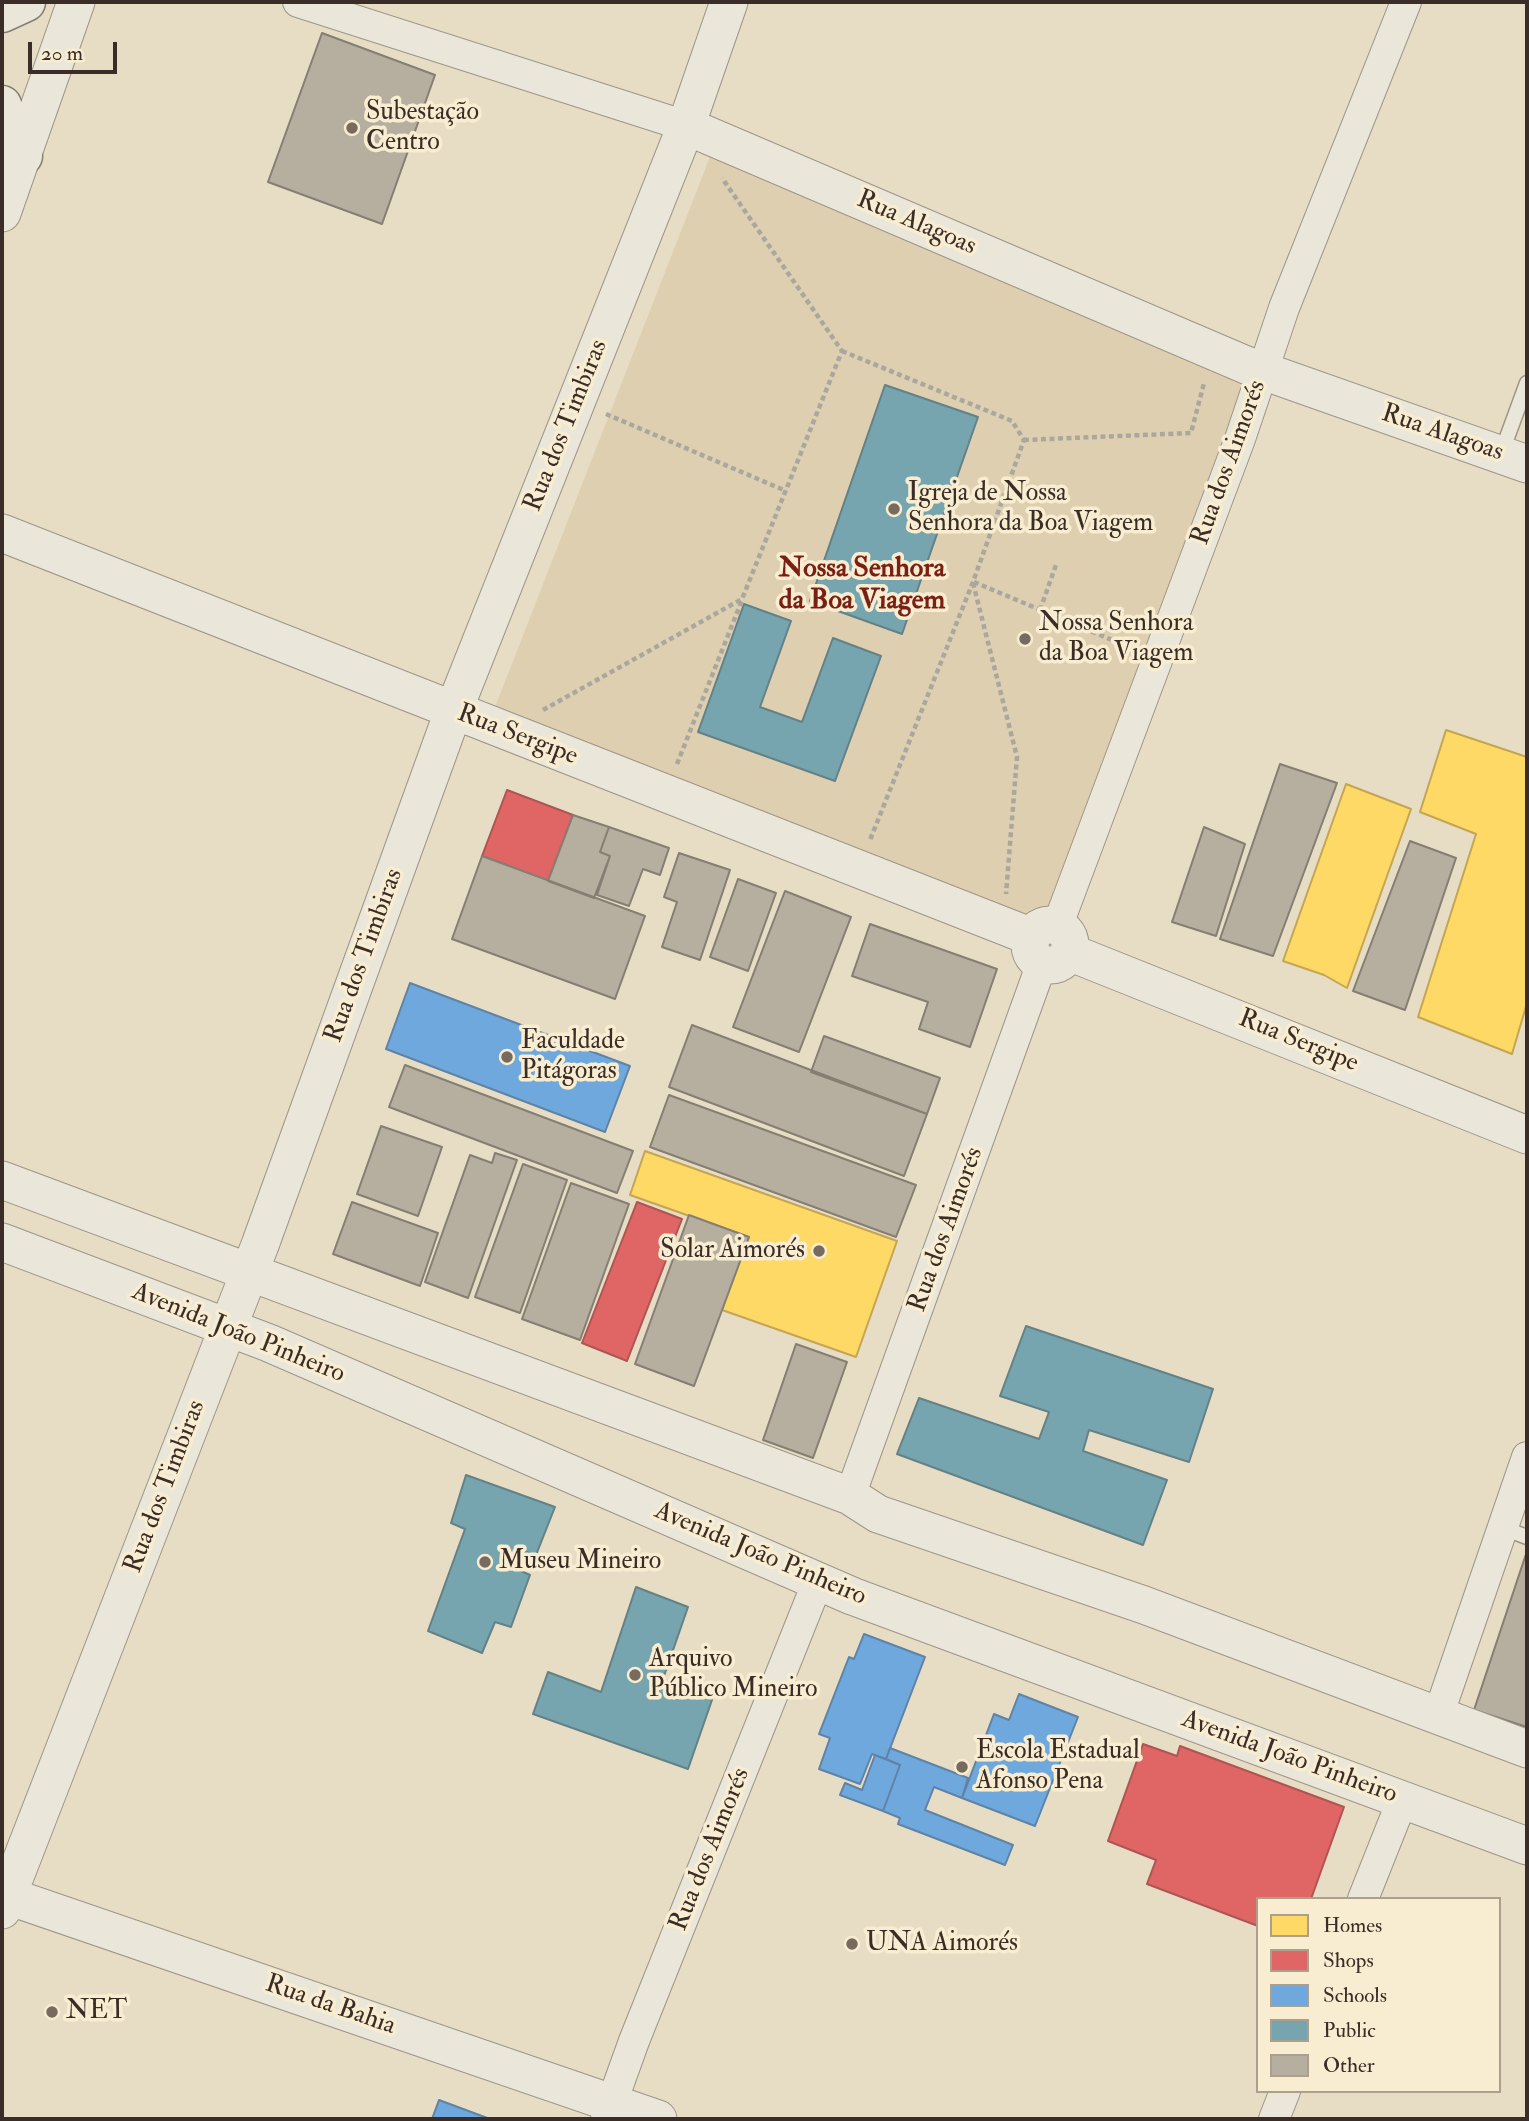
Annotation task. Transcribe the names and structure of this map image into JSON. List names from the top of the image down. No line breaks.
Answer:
{"streets":{"street":["Rua Alagoas","Rua dos Timbiras","Rua dos Aimorés","Rua Sergipe","Avenida João Pinheiro","Rua da Bahia"]},"crossings":[["Rua Alagoas","Rua dos Timbiras"],["Rua Alagoas","Rua dos Aimorés"],["Rua dos Timbiras","Rua Sergipe"],["Rua dos Timbiras","Avenida João Pinheiro"],["Rua dos Timbiras","Rua da Bahia"],["Rua dos Aimorés","Rua Sergipe"],["Rua dos Aimorés","Avenida João Pinheiro"],["Rua dos Aimorés","Rua da Bahia"]],"districts":["Nossa Senhora da Boa Viagem"],"places":["Subestação Centro","Igreja de Nossa Senhora da Boa Viagem","Nossa Senhora da Boa Viagem","Faculdade Pitágoras","Solar Aimorés","Museu Mineiro","Arquivo Público Mineiro","Escola Estadual Afonso Pena","UNA Aimorés","NET"],"legend":["Homes","Shops","Schools","Public","Other"],"scale_bar":"20 m"}
